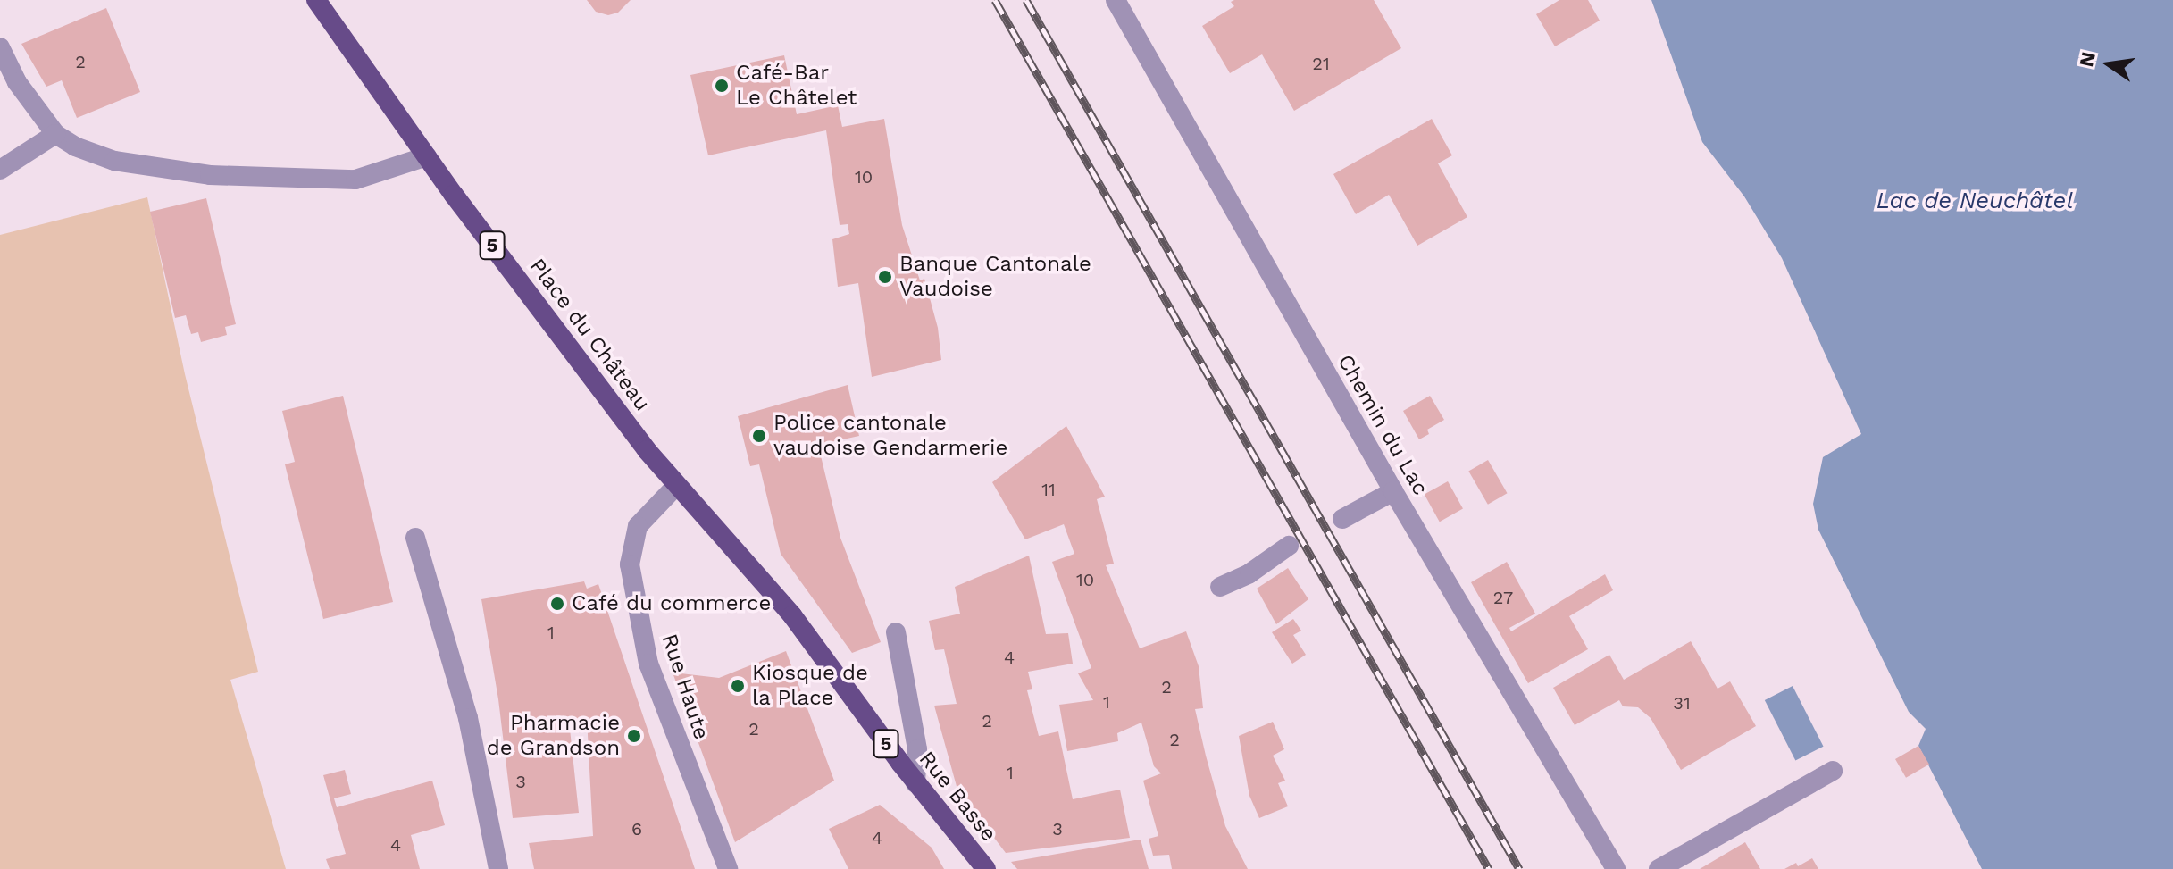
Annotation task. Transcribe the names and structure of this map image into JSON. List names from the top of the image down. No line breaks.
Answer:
{"streets":{"main road":["5","Place du Château","Rue Basse"],"street":["Chemin du Lac","Rue Haute"]},"crossings":[["Place du Château","Rue Haute"],["Place du Château","Rue Basse"]],"water":["Lac de Neuchâtel"],"places":["Café-Bar Le Châtelet","Banque Cantonale Vaudoise","Police cantonale vaudoise Gendarmerie","Café du commerce","Kiosque de la Place","Pharmacie de Grandson"],"house_numbers":["2","21","10","11","10","27","1","4","2","1","31","2","2","2","1","3","6","3","4","4"],"north":"left"}
